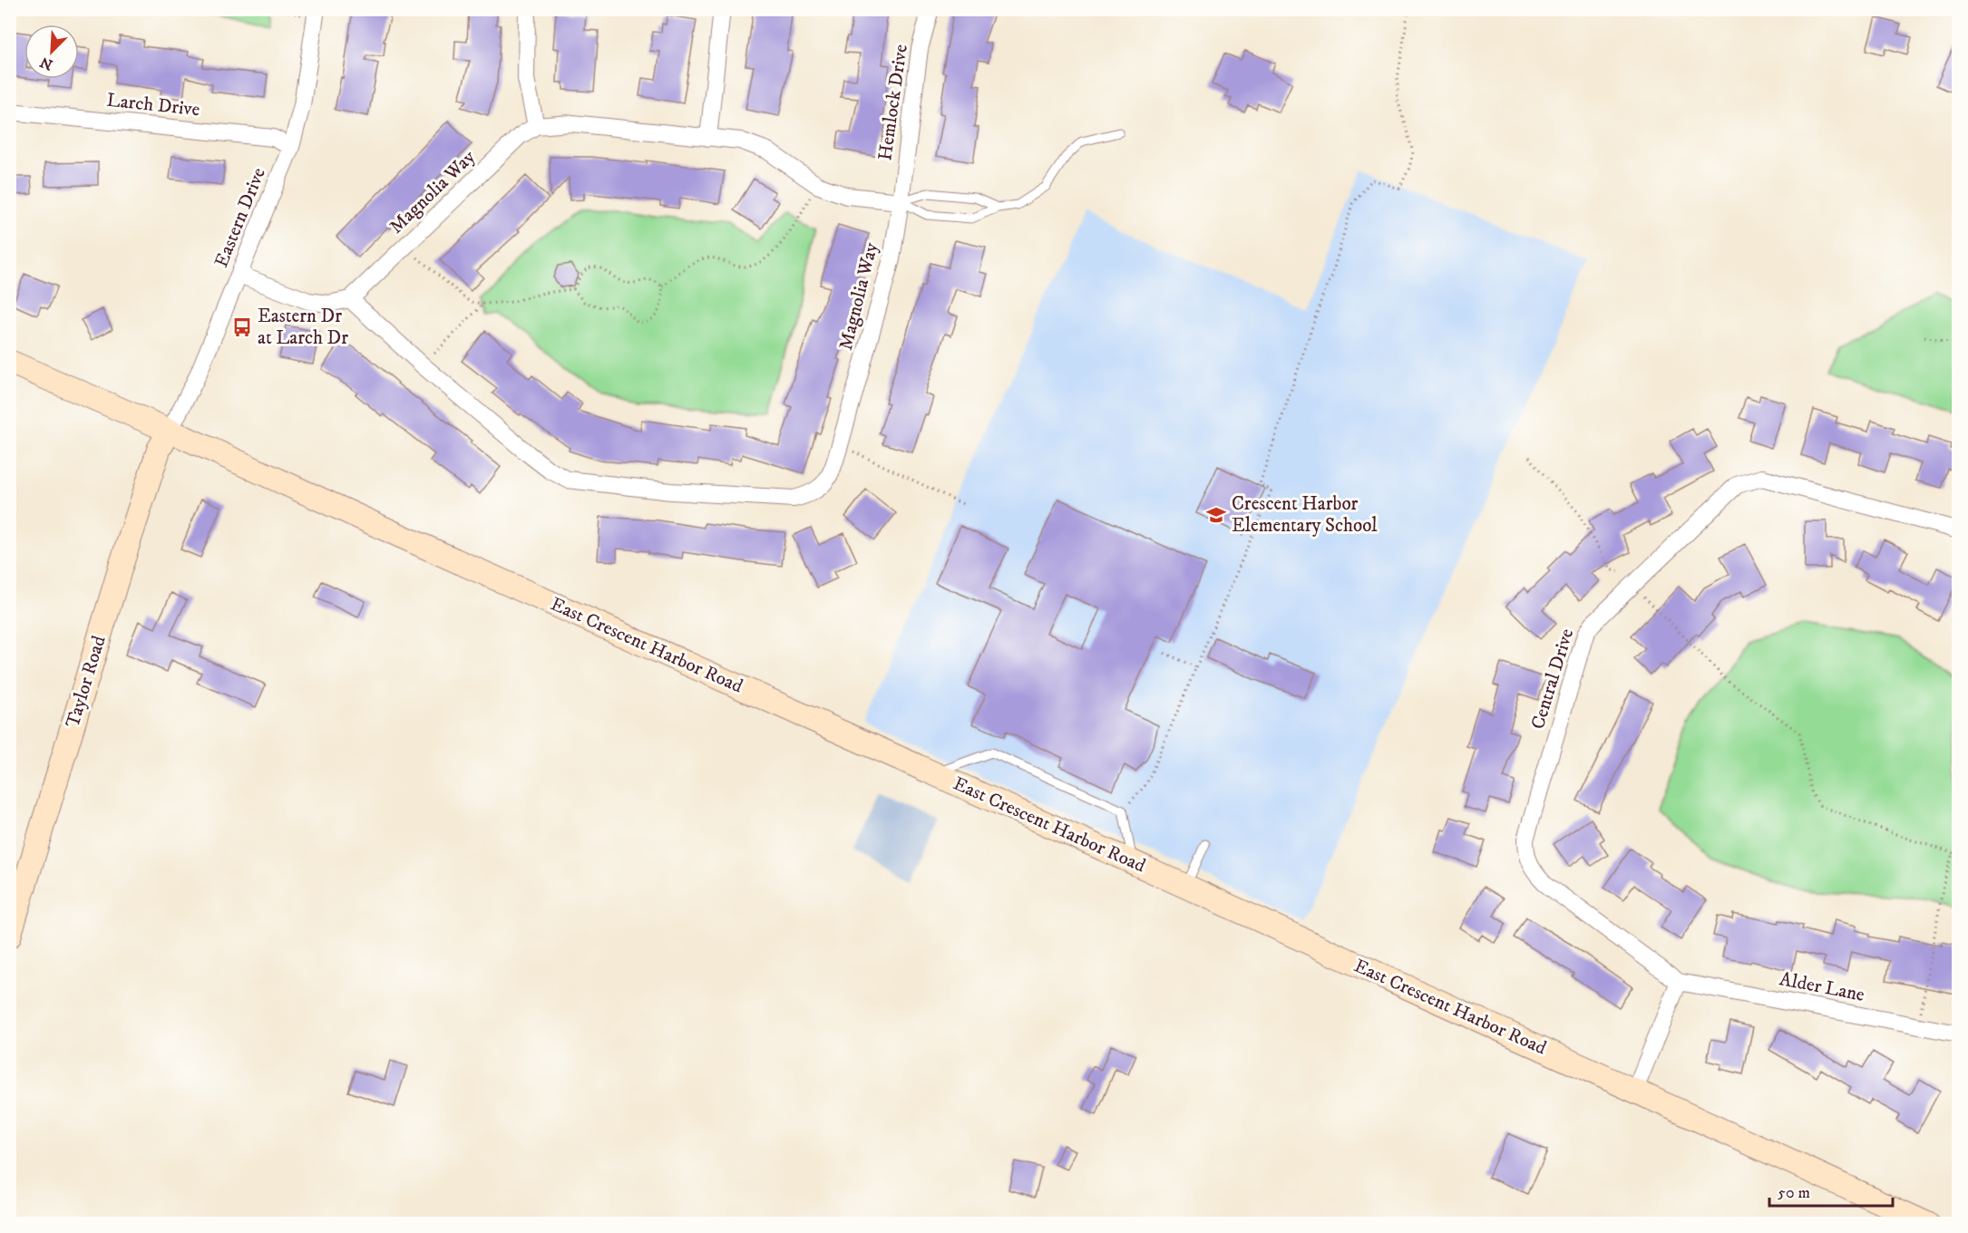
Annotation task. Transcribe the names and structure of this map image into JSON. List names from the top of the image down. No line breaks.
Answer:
{"streets":{"street":["Hemlock Drive","Larch Drive","Magnolia Way","Eastern Drive","East Crescent Harbor Road","Central Drive","Taylor Road","Alder Lane"]},"crossings":[["Hemlock Drive","Magnolia Way"],["Larch Drive","Eastern Drive"],["Eastern Drive","East Crescent Harbor Road"],["Eastern Drive","Taylor Road"],["East Crescent Harbor Road","Taylor Road"],["Central Drive","Alder Lane"]],"places":{"bus stop":["Eastern Dr at Larch Dr"],"school or university":["Crescent Harbor Elementary School"]},"scale_bar":"50 m","north":"bottom left"}
